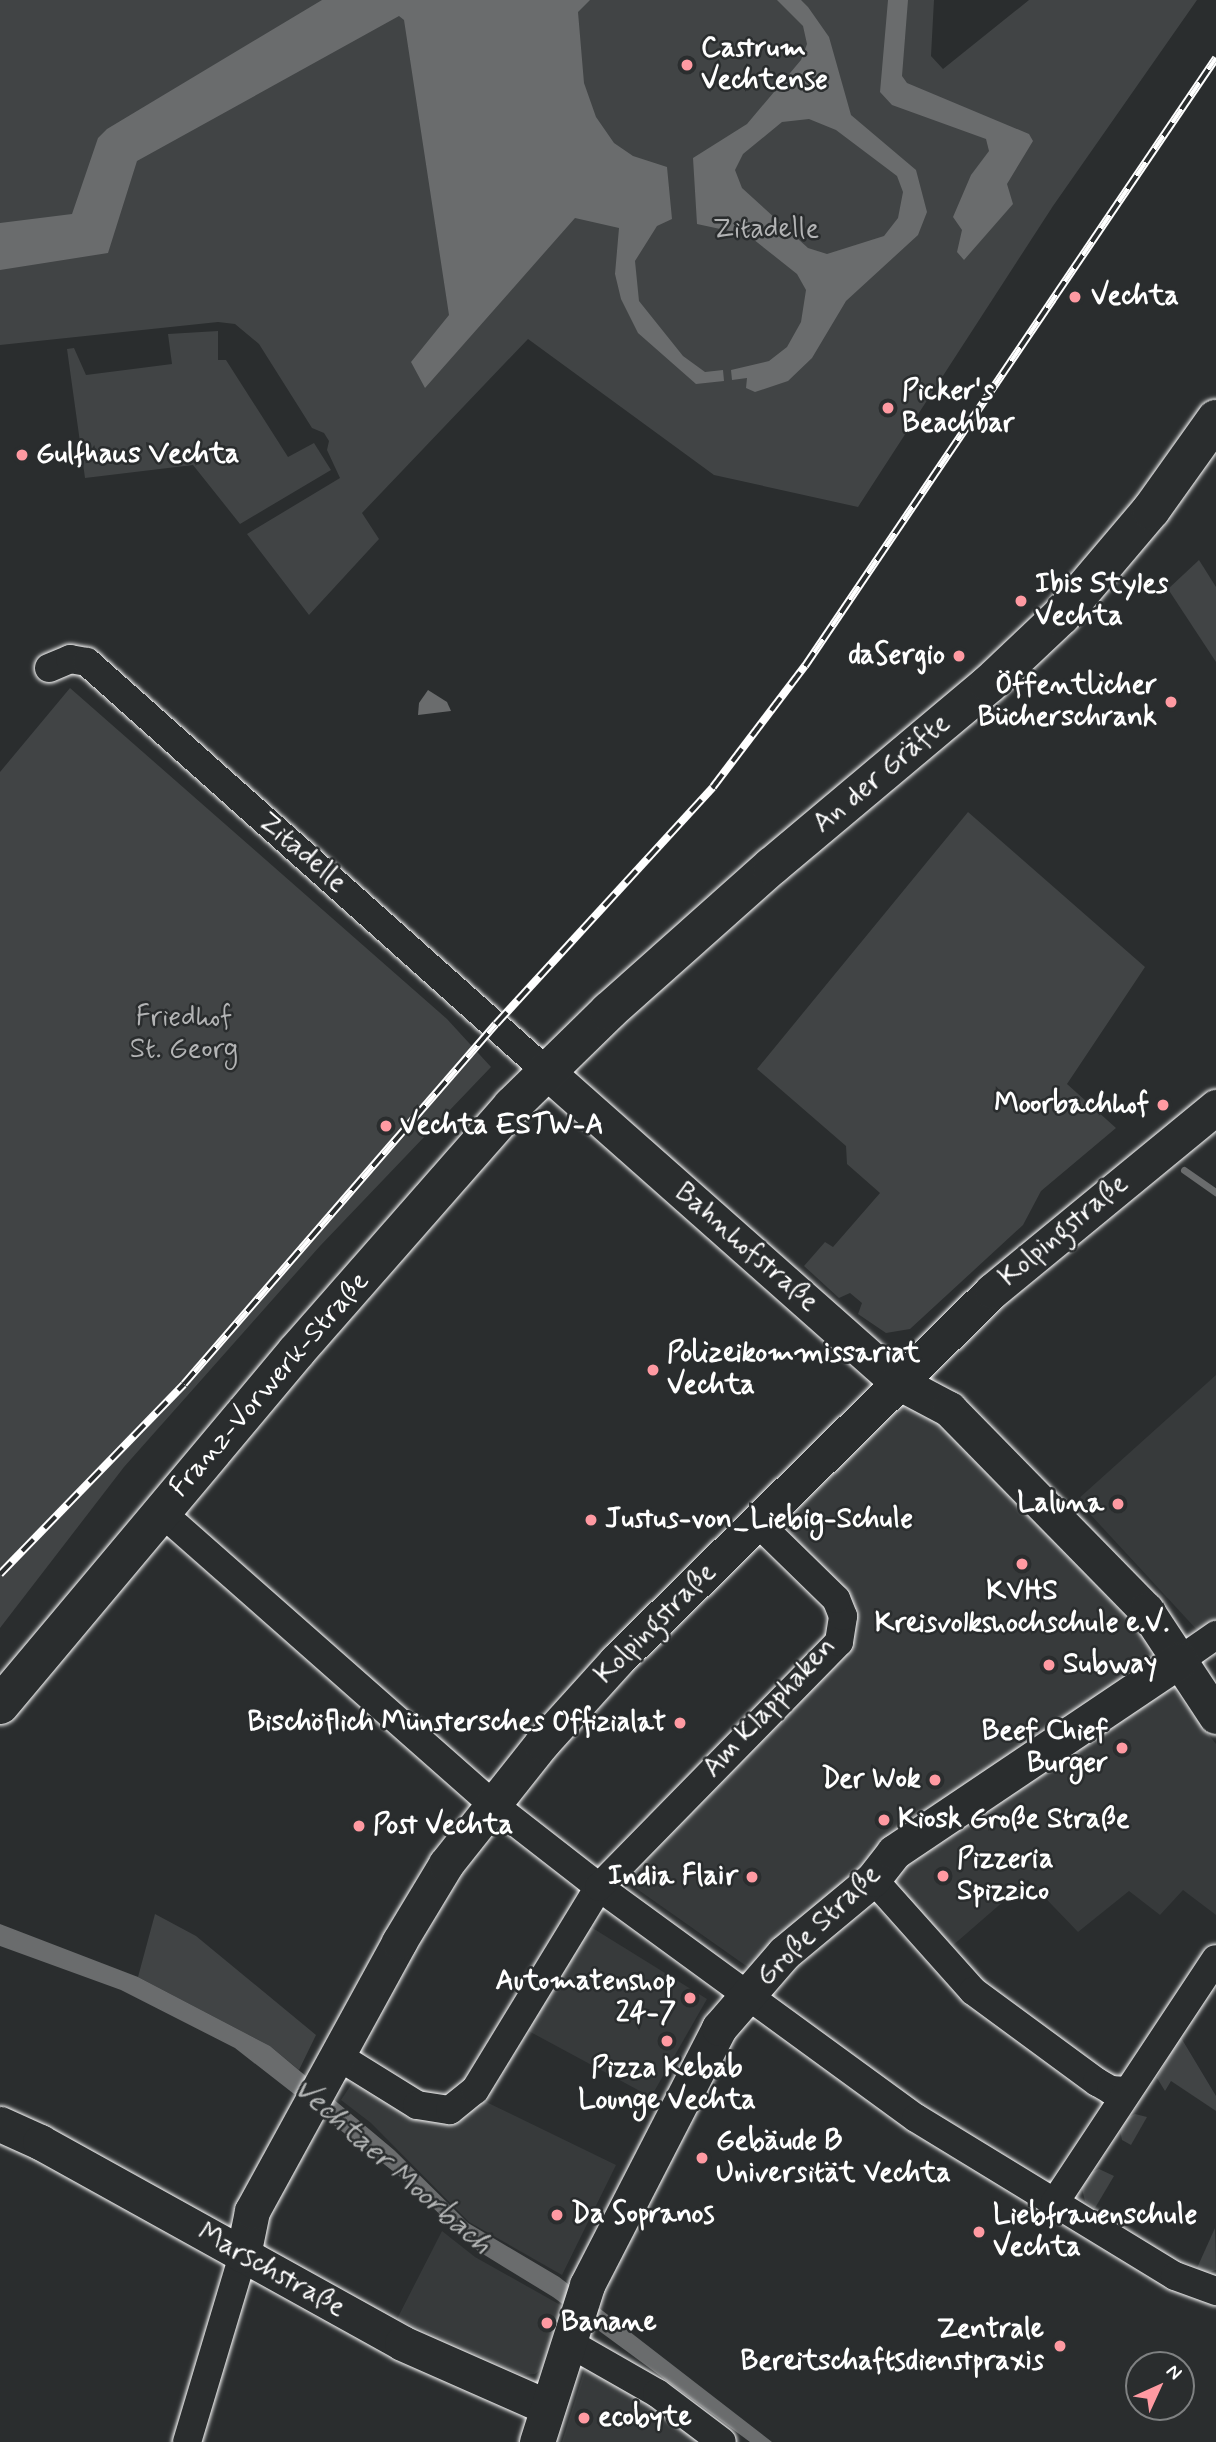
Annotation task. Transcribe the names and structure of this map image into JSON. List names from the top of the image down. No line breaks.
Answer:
{"streets":{"main road":["An der Gräfte","Franz-Vorwerk-Straße"],"street":["Zitadelle","Kolpingstraße","Bahnhofstraße","Am Klapphaken","Große Straße","Marschstraße"]},"crossings":[["An der Gräfte","Zitadelle"],["An der Gräfte","Bahnhofstraße"],["An der Gräfte","Franz-Vorwerk-Straße"],["Zitadelle","Bahnhofstraße"],["Zitadelle","Franz-Vorwerk-Straße"],["Kolpingstraße","Bahnhofstraße"],["Kolpingstraße","Am Klapphaken"],["Kolpingstraße","Marschstraße"],["Bahnhofstraße","Franz-Vorwerk-Straße"],["Bahnhofstraße","Große Straße"],["Große Straße","Marschstraße"]],"water":["Vechtaer Moorbach"],"parks":["Zitadelle","Friedhof St. Georg"],"places":["Castrum Vechtense","Vechta","Picker's Beachbar","Gulfhaus Vechta","Ibis Styles Vechta","daSergio","Öffentlicher Bücherschrank","Moorbachhof","Vechta ESTW-A","Polizeikommissariat Vechta","Laluna","Justus-von_Liebig-Schule","KVHS Kreisvolkshochschule e.V.","Subway","Bischöflich Münstersches Offizialat","Beef Chief Burger","Der Wok","Kiosk Große Straße","Post Vechta","Pizzeria Spizzico","India Flair","Automatenshop 24-7","Pizza Kebab Lounge Vechta","Gebäude B Universität Vechta","Da Sopranos","Liebfrauenschule Vechta","Banane","Zentrale Bereitschaftsdienstpraxis","ecobyte"],"north":"top right"}
